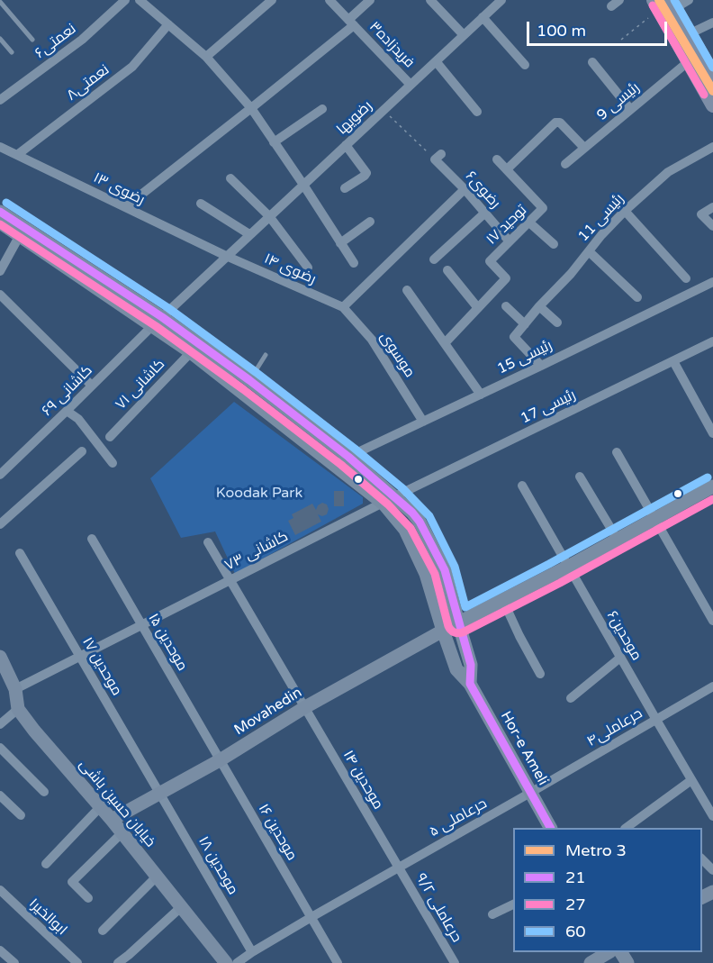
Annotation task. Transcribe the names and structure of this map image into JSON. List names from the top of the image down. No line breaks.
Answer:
{"streets":{"main road":["Movahedin","Hor-e Ameli","خیابان حسین باشی"],"street":["نعمتی۶","فریدزاده۳","نعمتی۸","رئیسی 9","رضویها","رضوی ۱۳","رضوی۶","رئیسی 11","توحید ۱۷","رضوی ۱۴","موسوی","رئیسی 15","کاشانی ۷۱","کاشانی ۶۹","رئیسی 17","کاشانی ۷۳","موحدین۶","موحدین ۱۵","موحدین ۱۷","حرعاملی۴","موحدین ۱۴","حرعاملی ۵","موحدین ۱۶","موحدین ۱۸","حرعاملی ۹/۲","ابوالخیر۱"]},"crossings":[["فریدزاده۳","رضویها"],["نعمتی۸","رضوی ۱۳"],["رضویها","رضوی ۱۳"],["رضویها","رضوی ۱۴"],["رضویها","کاشانی ۶۹"],["رضوی ۱۳","رضوی ۱۴"],["رضوی ۱۳","کاشانی ۶۹"],["رضوی۶","توحید ۱۷"],["رضوی ۱۴","موسوی"],["رضوی ۱۴","کاشانی ۶۹"],["موسوی","رئیسی 15"],["رئیسی 17","کاشانی ۷۳"],["رئیسی 17","Hor-e Ameli"],["کاشانی ۷۳","موحدین ۱۵"],["کاشانی ۷۳","موحدین ۱۷"],["کاشانی ۷۳","Hor-e Ameli"],["کاشانی ۷۳","موحدین ۱۴"],["کاشانی ۷۳","خیابان حسین باشی"],["موحدین۶","Movahedin"],["موحدین۶","حرعاملی۴"],["موحدین ۱۵","Movahedin"],["موحدین ۱۵","موحدین ۱۶"],["موحدین ۱۷","Movahedin"],["موحدین ۱۷","موحدین ۱۸"],["Movahedin","Hor-e Ameli"],["Movahedin","موحدین ۱۴"],["Movahedin","خیابان حسین باشی"],["Movahedin","موحدین ۱۶"],["Movahedin","موحدین ۱۸"],["حرعاملی۴","Hor-e Ameli"],["حرعاملی۴","حرعاملی ۵"],["Hor-e Ameli","حرعاملی ۵"],["موحدین ۱۴","حرعاملی ۵"],["موحدین ۱۴","حرعاملی ۹/۲"],["حرعاملی ۵","موحدین ۱۶"],["حرعاملی ۵","موحدین ۱۸"],["حرعاملی ۵","حرعاملی ۹/۲"]],"parks":["Koodak Park"],"lines":["metro line 3","transit line 60","transit line 27","transit line 21"],"legend":["Metro 3","21","27","60"],"scale_bar":"100 m"}
